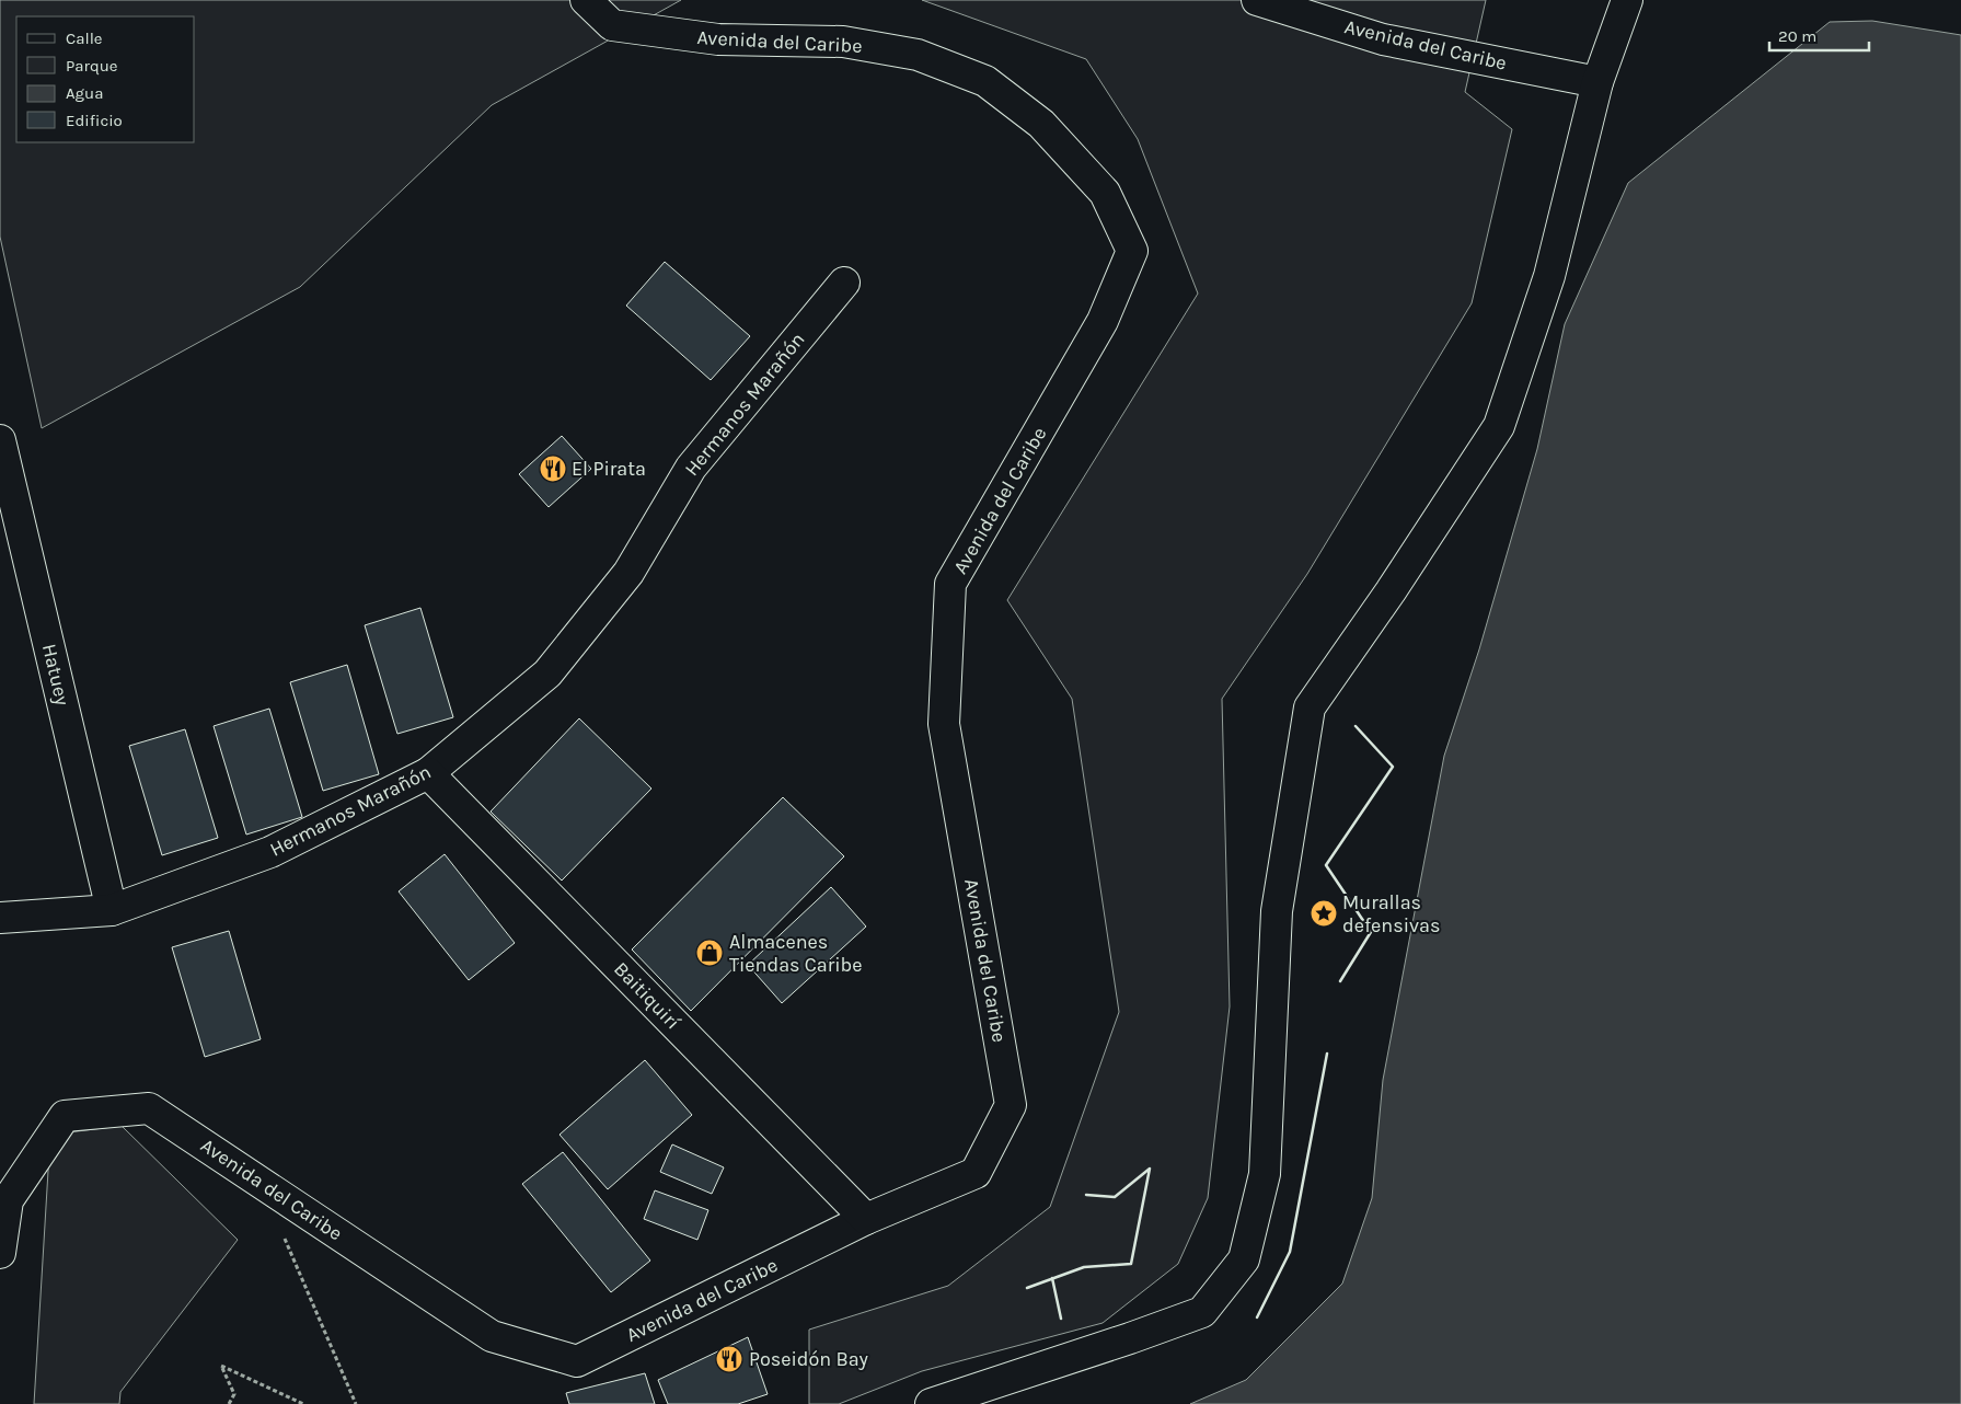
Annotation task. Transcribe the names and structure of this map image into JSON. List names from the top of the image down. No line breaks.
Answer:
{"streets":{"street":["Avenida del Caribe","Hermanos Marañón","Hatuey","Baitiquirí"]},"crossings":[["Avenida del Caribe","Baitiquirí"],["Hermanos Marañón","Hatuey"],["Hermanos Marañón","Baitiquirí"]],"places":{"restaurant":["El Pirata","Poseidón Bay"],"place":["Murallas defensivas"],"shop":["Almacenes Tiendas Caribe"]},"legend":["Calle","Parque","Agua","Edificio"],"scale_bar":"20 m"}
